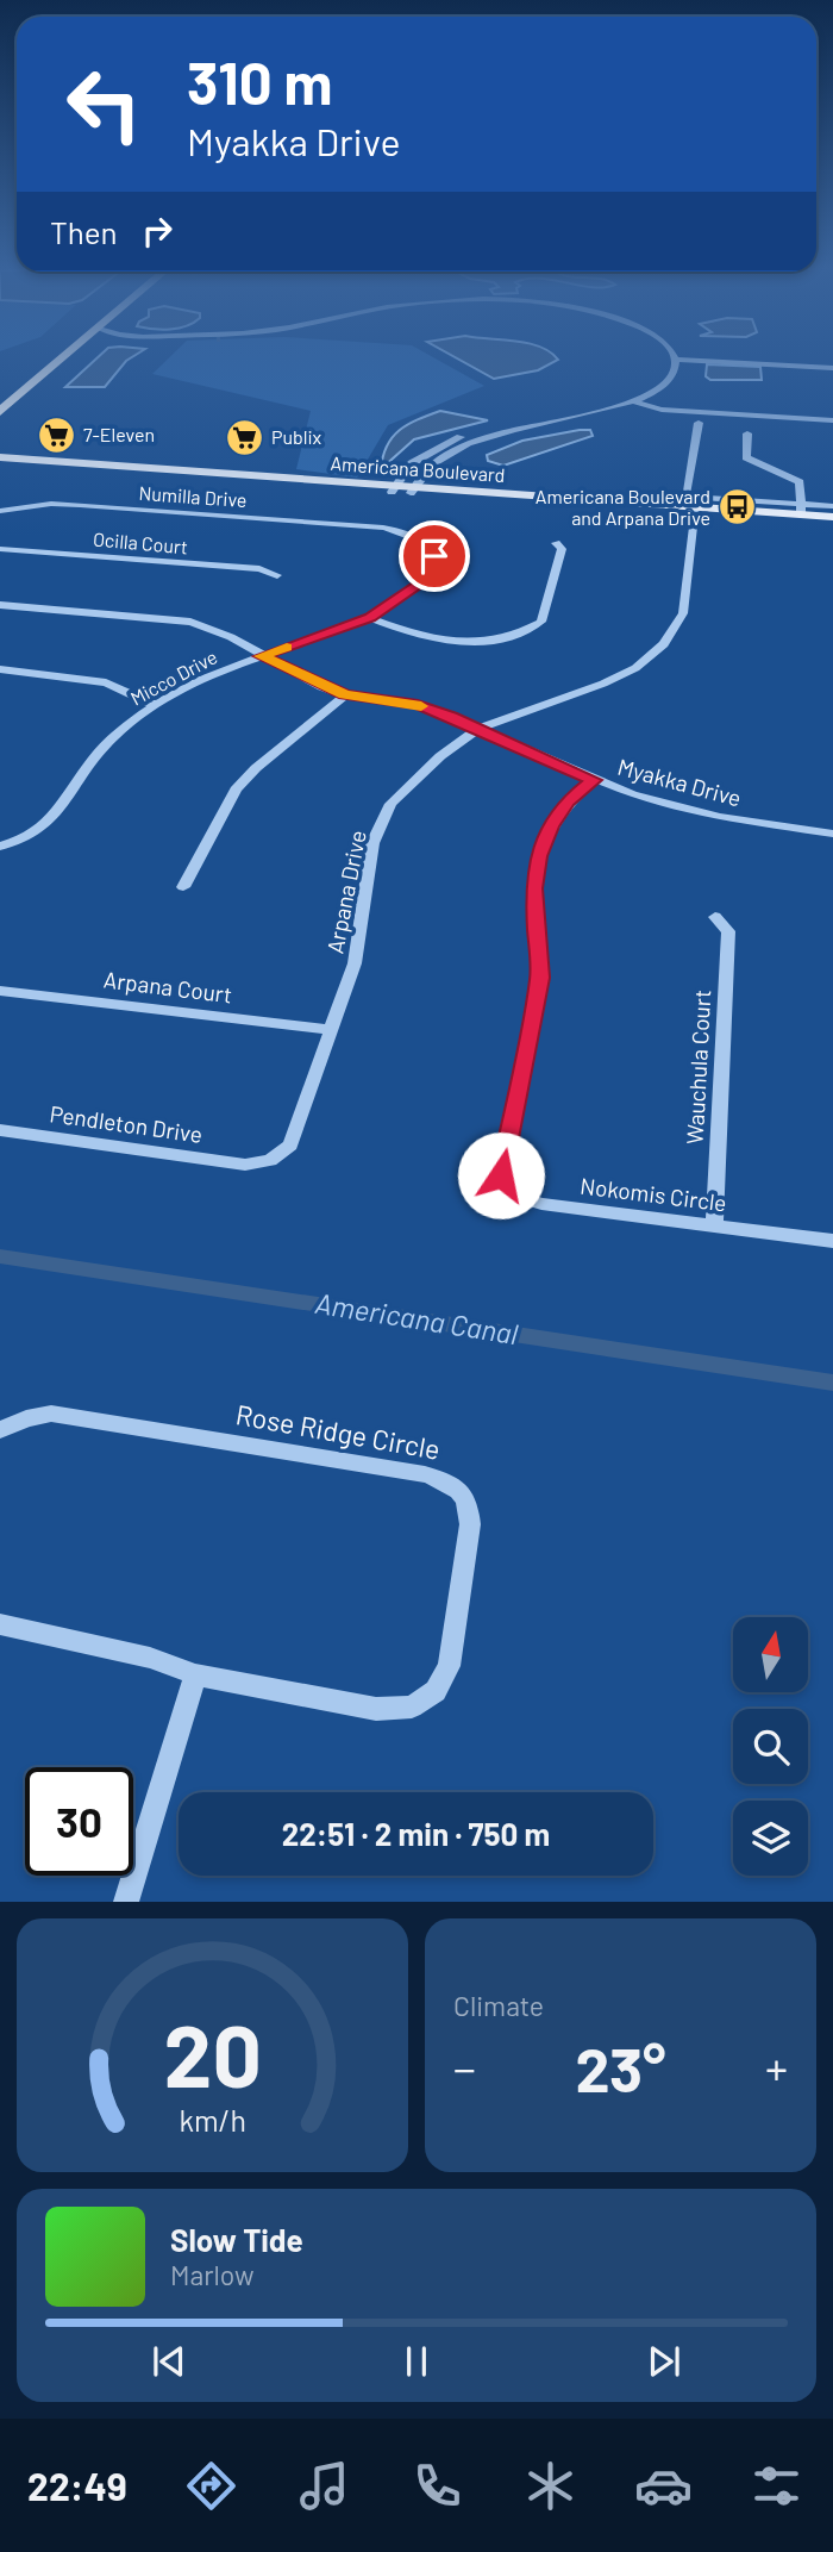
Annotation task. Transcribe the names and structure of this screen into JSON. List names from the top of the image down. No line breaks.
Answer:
{"streets":{"main road":["Americana Boulevard"],"street":["Numilla Drive","Ocilla Court","Micco Drive","Myakka Drive","Arpana Drive","Arpana Court","Wauchula Court","Pendleton Drive","Nokomis Circle","Rose Ridge Circle"]},"crossings":[["Americana Boulevard","Arpana Drive"],["Numilla Drive","Micco Drive"],["Micco Drive","Myakka Drive"],["Myakka Drive","Arpana Drive"],["Myakka Drive","Nokomis Circle"],["Arpana Drive","Arpana Court"],["Arpana Drive","Pendleton Drive"],["Wauchula Court","Nokomis Circle"]],"water":["Americana Canal"],"places":{"supermarket":["7-Eleven","Publix"],"bus stop":["Americana Boulevard and Arpana Drive"]},"north":"top","page":{"turn":["310 m","Myakka Drive"],"then":"Then","limit":"30","trip":"22:51 · 2 min · 750 m","tile":"Climate","heat":["−","23°","+"],"song":["Slow Tide","Marlow"],"tabs":"22:49","gauge":["20","km/h"]}}
